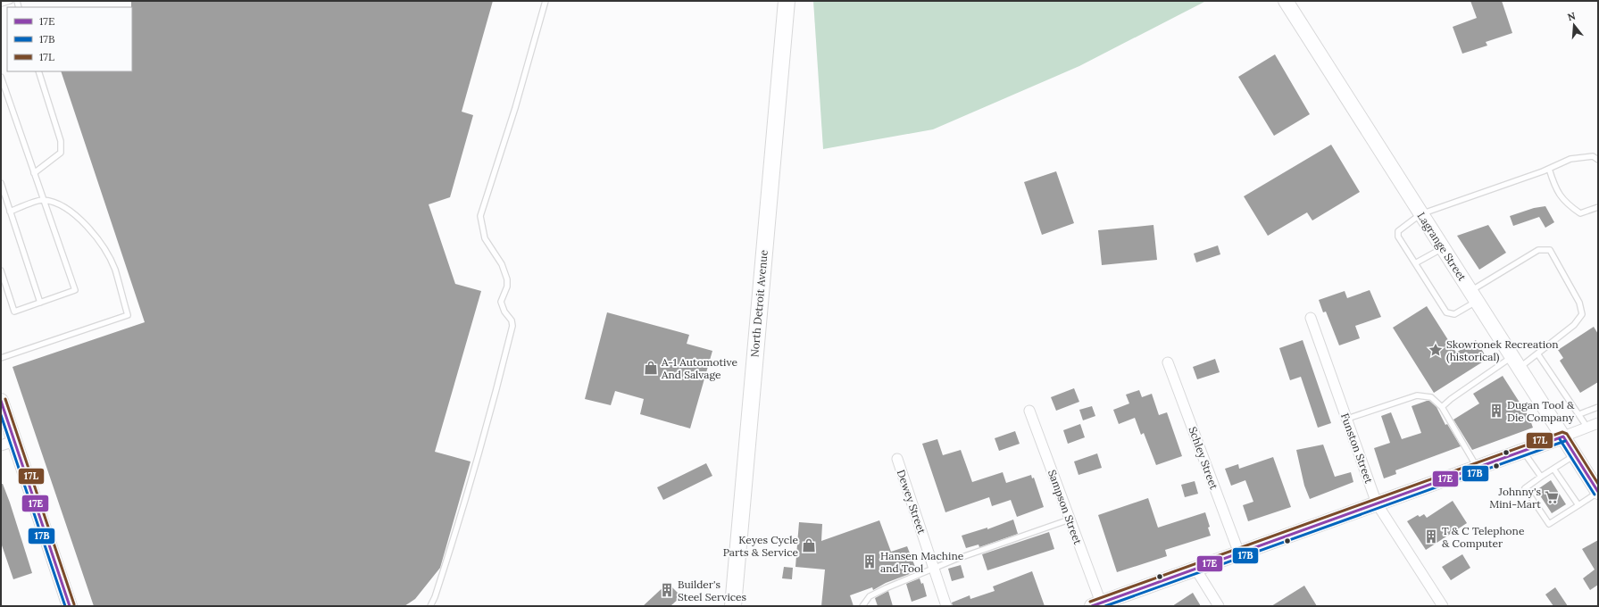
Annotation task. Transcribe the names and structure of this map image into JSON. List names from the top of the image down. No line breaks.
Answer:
{"streets":{"main road":["Lagrange Street","North Detroit Avenue"],"street":["Funston Street","Schley Street","Dewey Street","Sampson Street"]},"places":{"place":["Skowronek Recreation (historical)"],"shop":["A-1 Automotive And Salvage","Keyes Cycle Parts & Service"],"building":["Dugan Tool & Die Company","T & C Telephone & Computer","Hansen Machine and Tool","Builder's Steel Services"],"supermarket":["Johnny's Mini-Mart"]},"lines":["transit line 17L","transit line 17E","transit line 17B"],"legend":["17E","17B","17L"],"north":"top"}
